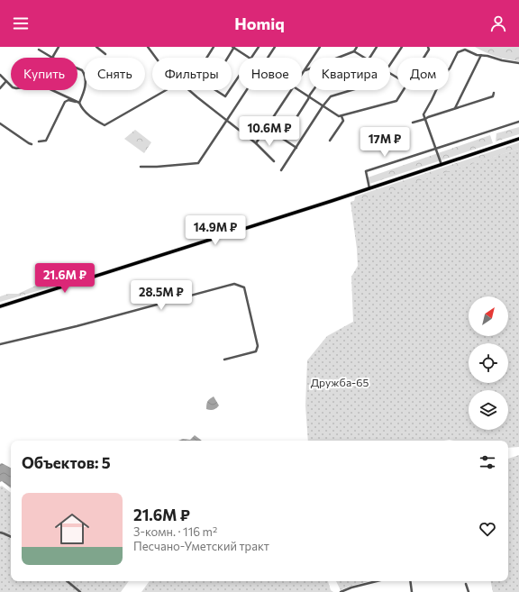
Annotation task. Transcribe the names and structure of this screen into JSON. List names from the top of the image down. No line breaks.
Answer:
{"parks":["Дружба-65"],"north":"top right","page":{"header":"Homiq","chip":["Купить","Снять","Фильтры","Новое","Квартира","Дом"],"price":["10.6M ₽","17M ₽","14.9M ₽","21.6M ₽","28.5M ₽"],"heading":"Объектов: 5","list":[{"name":"21.6M ₽","note":"3-комн. · 116 m² · Песчано-Уметский тракт"}]}}
